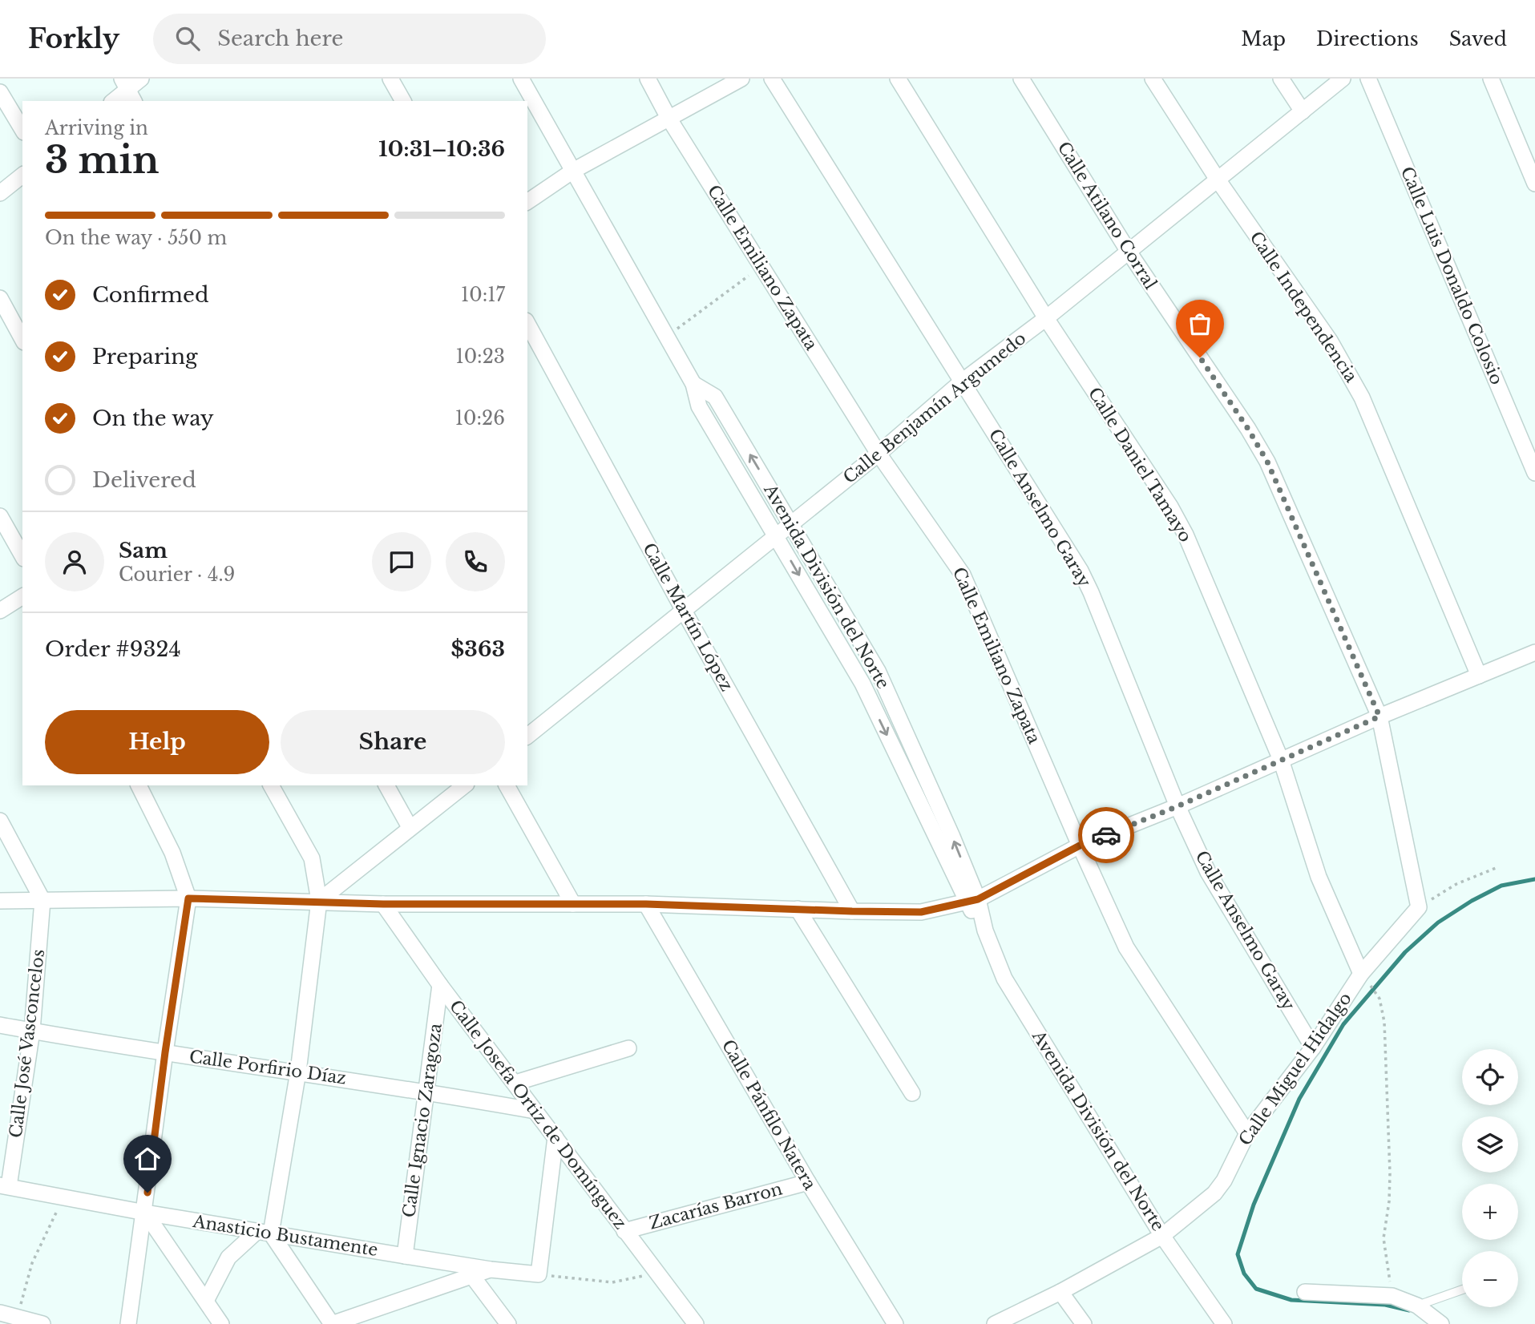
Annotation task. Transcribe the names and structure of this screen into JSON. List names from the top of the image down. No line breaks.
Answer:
{"streets":{"street":["Calle Atilano Corral","Calle Emiliano Zapata","Calle Luis Donaldo Colosio","Calle Independencia","Calle Benjamín Argumedo","Calle Daniel Tamayo","Calle Anselmo Garay","Avenida División del Norte","Calle Martín López","Calle José Vasconcelos","Calle Porfirio Díaz","Calle Miguel Hidalgo","Calle Josefa Ortiz de Domínguez","Calle Pánfilo Natera","Calle Ignacio Zaragoza","Zacarías Barron","Anasticio Bustamente"]},"crossings":[["Calle Atilano Corral","Calle Benjamín Argumedo"],["Calle Atilano Corral","Calle Miguel Hidalgo"],["Calle Emiliano Zapata","Calle Benjamín Argumedo"],["Calle Emiliano Zapata","Calle Miguel Hidalgo"],["Calle Independencia","Calle Benjamín Argumedo"],["Calle Benjamín Argumedo","Calle Daniel Tamayo"],["Calle Benjamín Argumedo","Calle Anselmo Garay"],["Calle Benjamín Argumedo","Avenida División del Norte"],["Calle Benjamín Argumedo","Calle Martín López"],["Calle Daniel Tamayo","Calle Miguel Hidalgo"],["Calle Anselmo Garay","Calle Miguel Hidalgo"],["Avenida División del Norte","Calle Miguel Hidalgo"],["Calle José Vasconcelos","Calle Porfirio Díaz"],["Calle José Vasconcelos","Anasticio Bustamente"],["Calle Porfirio Díaz","Calle Josefa Ortiz de Domínguez"],["Calle Porfirio Díaz","Calle Ignacio Zaragoza"],["Calle Josefa Ortiz de Domínguez","Calle Ignacio Zaragoza"],["Calle Josefa Ortiz de Domínguez","Zacarías Barron"],["Calle Pánfilo Natera","Zacarías Barron"],["Calle Ignacio Zaragoza","Anasticio Bustamente"]],"page":{"header":"Forkly","search":"Search here","nav":["Map","Directions","Saved"],"heading":["3 min","Arriving in","10:31–10:36"],"panel":["Sam","Courier · 4.9","Order #9324","$363"],"bar":"On the way · 550 m","list":[["Confirmed","10:17"],["Preparing","10:23"],["On the way","10:26"],"Delivered"],"buttons":["Help","Share"],"map_buttons":["+","−"]}}
